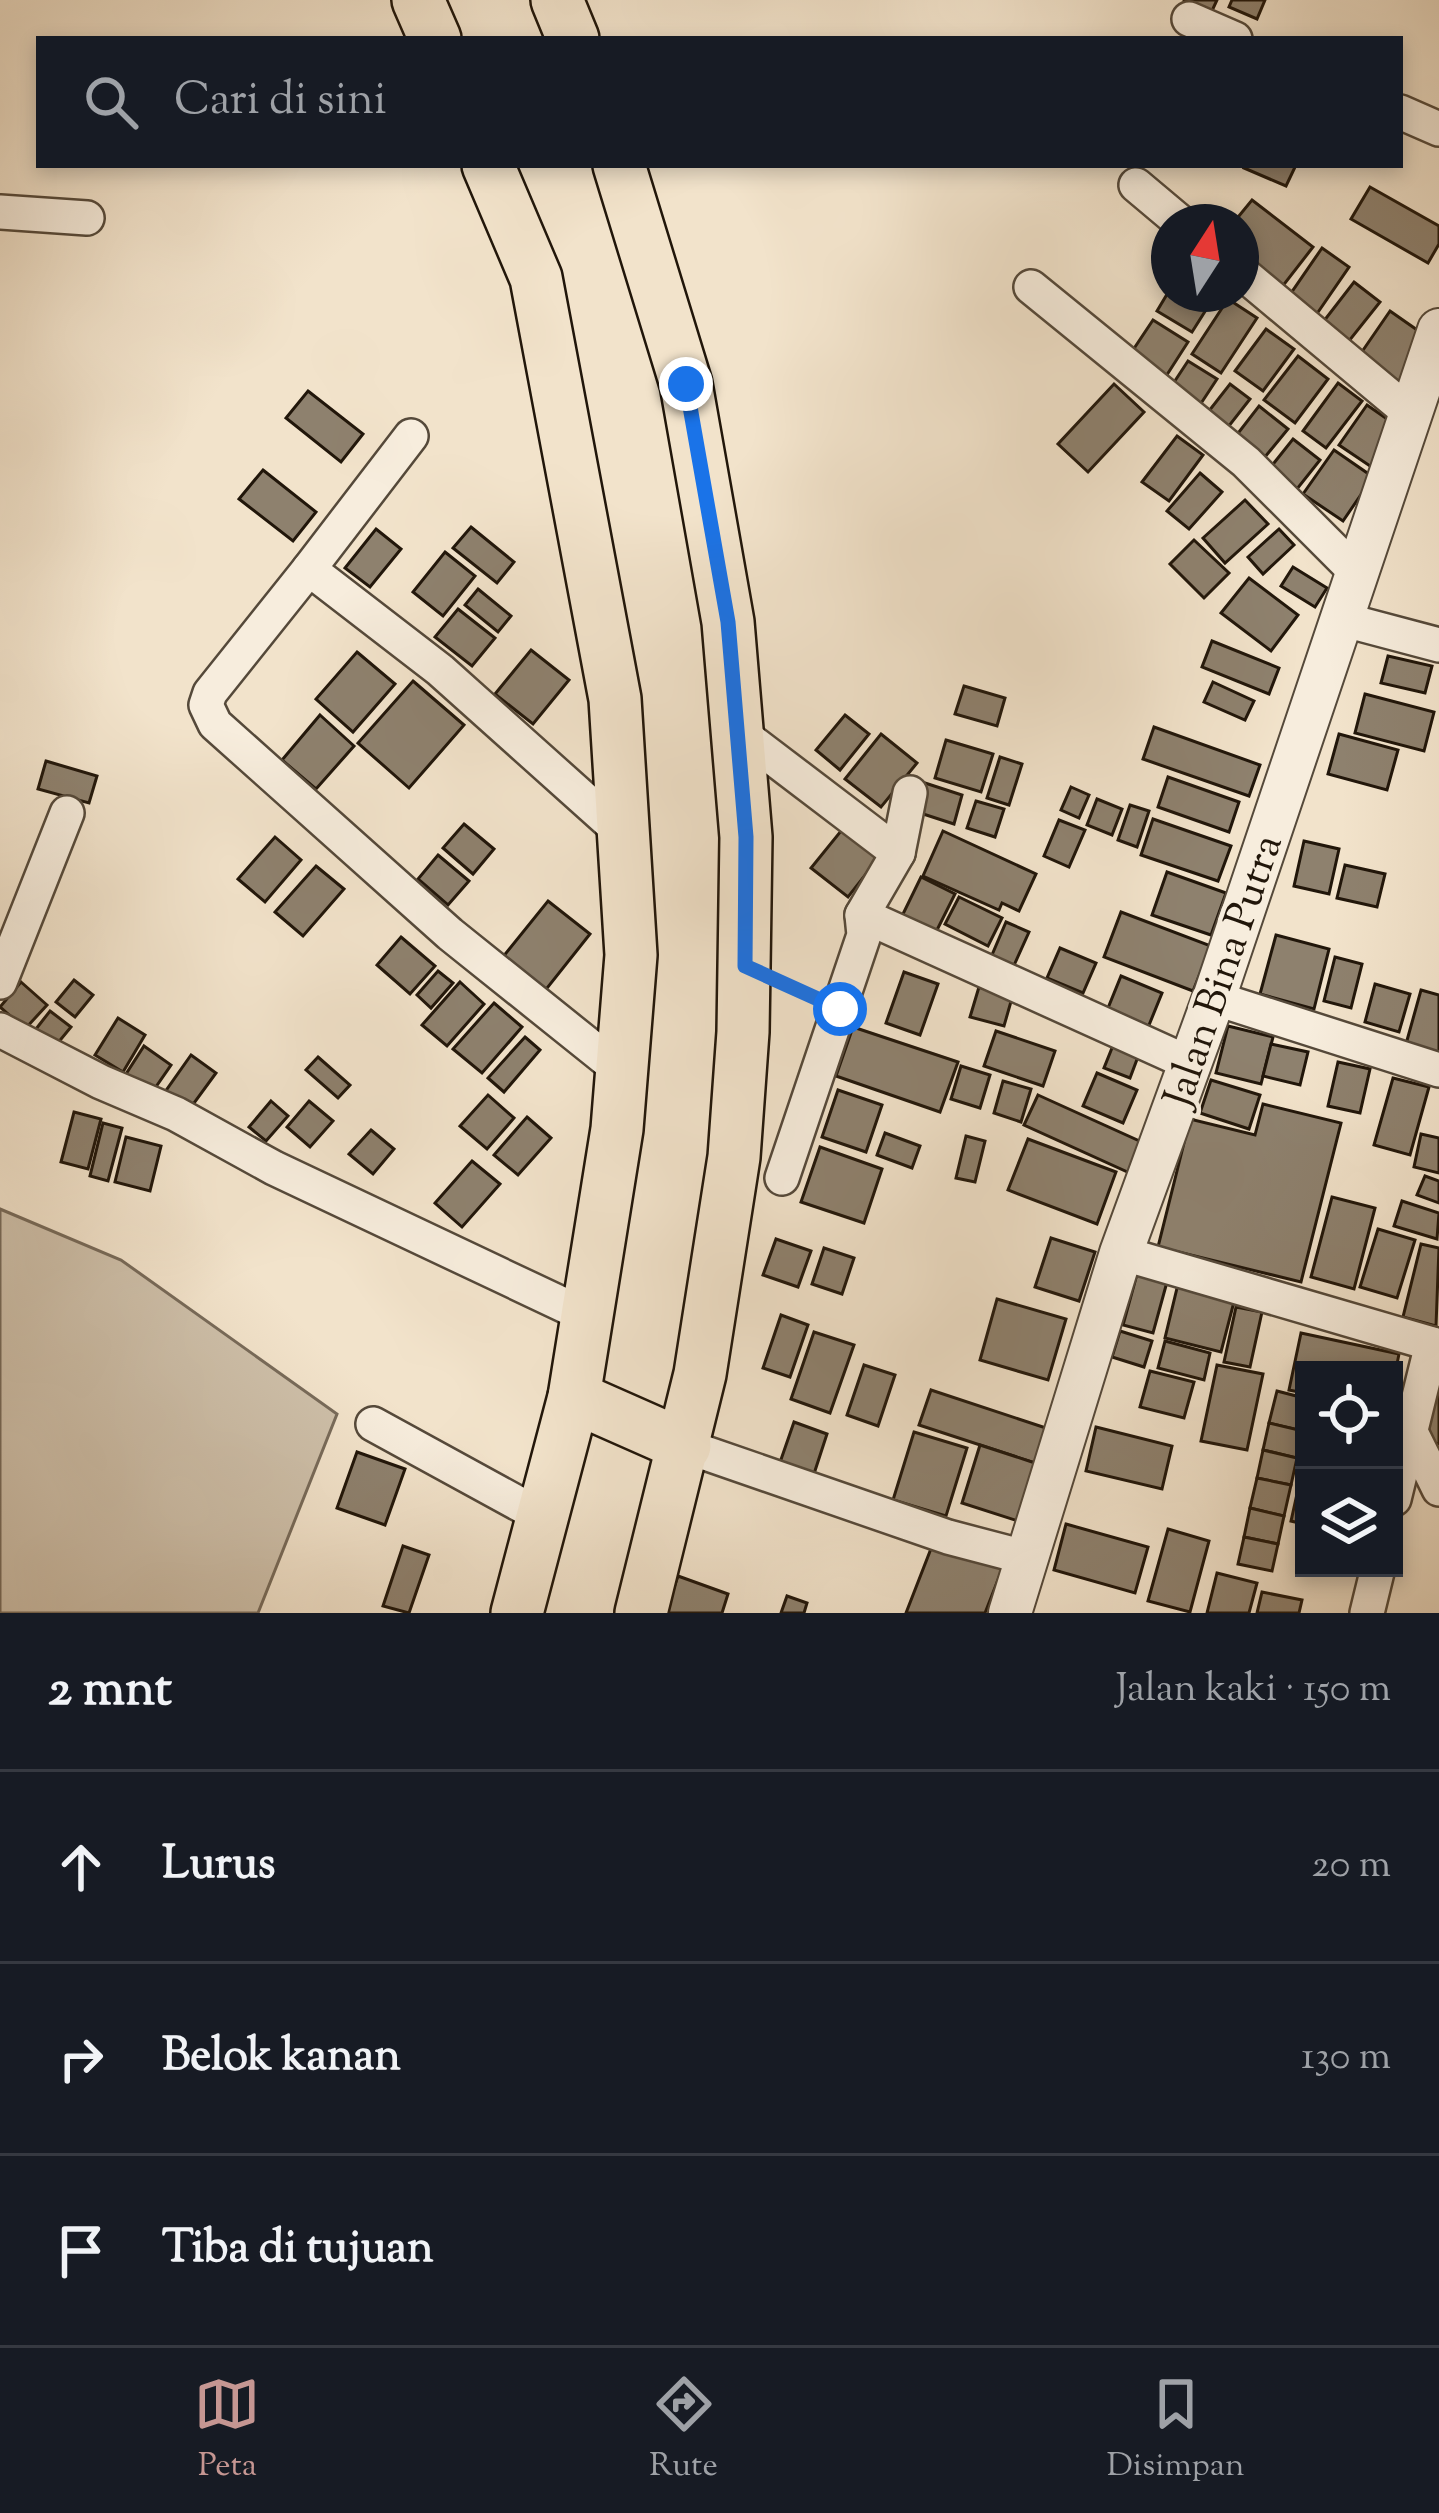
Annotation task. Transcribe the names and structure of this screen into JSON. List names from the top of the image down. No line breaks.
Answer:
{"streets":{"street":["Jalan Bina Putra"]},"north":"top","page":{"search":"Cari di sini","heading":["2 mnt","Jalan kaki · 150 m"],"list":[["Lurus","20 m"],["Belok kanan","130 m"],"Tiba di tujuan"],"nav":["Peta","Rute","Disimpan"]}}
